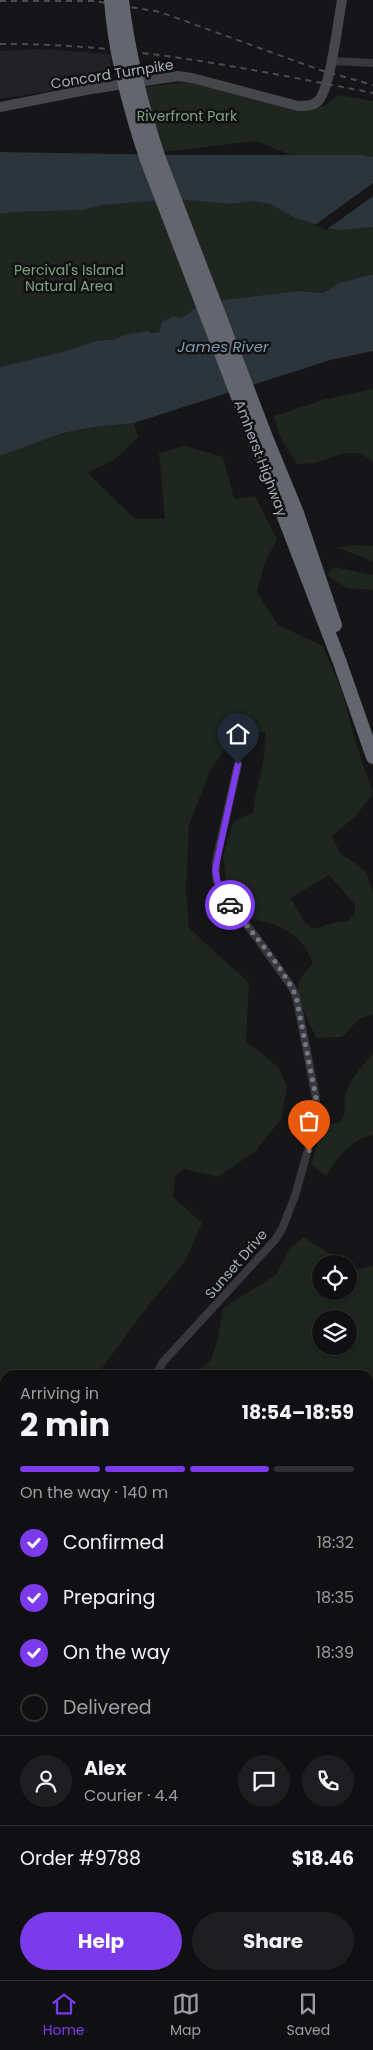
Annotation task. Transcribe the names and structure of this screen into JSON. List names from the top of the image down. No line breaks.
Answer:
{"streets":{"highway":["Amherst Highway"],"street":["Concord Turnpike","Sunset Drive"]},"water":["James River"],"parks":["Riverfront Park","Percival's Island Natural Area"],"page":{"heading":["2 min","Arriving in","18:54–18:59"],"panel":["Alex","Courier · 4.4","Order #9788","$18.46"],"bar":"On the way · 140 m","list":[["Confirmed","18:32"],["Preparing","18:35"],["On the way","18:39"],"Delivered"],"buttons":["Help","Share"],"tabs":["Home","Map","Saved"]}}
